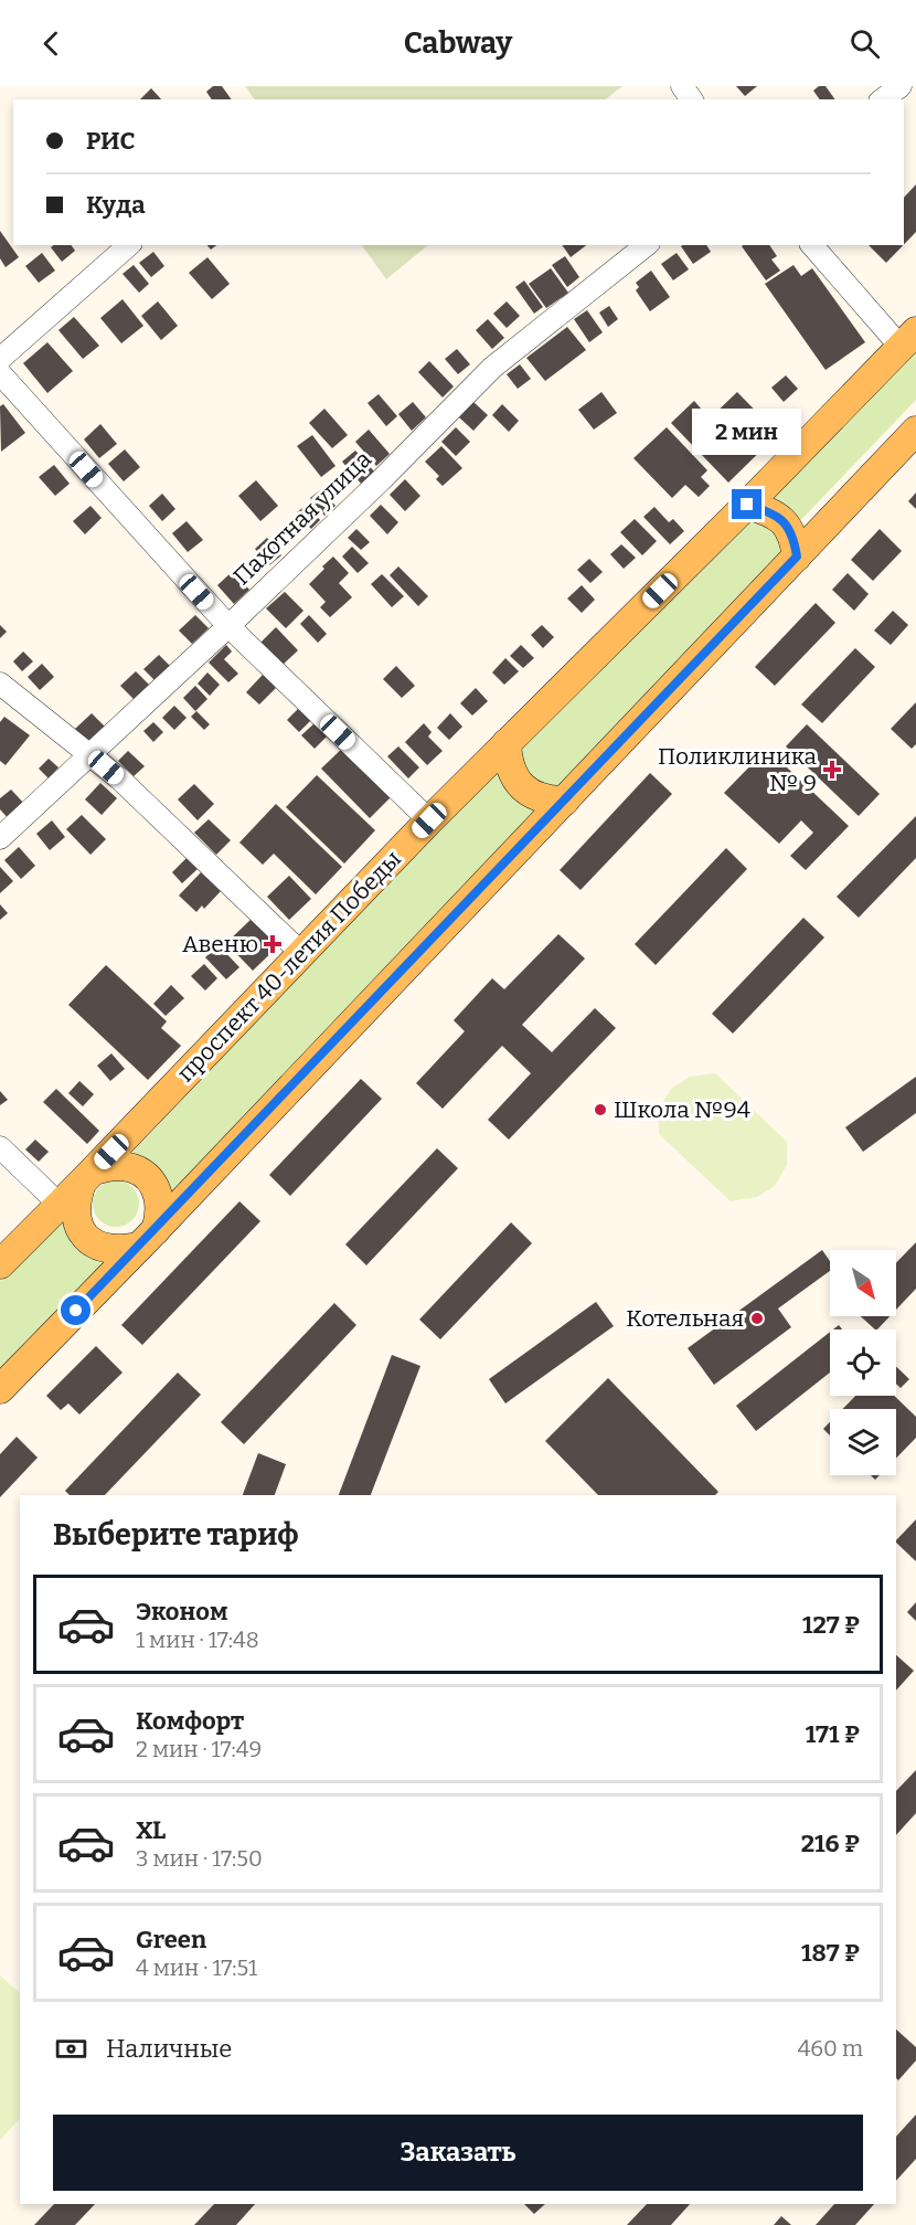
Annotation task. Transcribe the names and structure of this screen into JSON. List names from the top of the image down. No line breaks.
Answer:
{"streets":{"main road":["проспект 40-летия Победы"],"street":["Пахотная улица"]},"places":{"health":["Поликлиника № 9","Авеню"],"other":["Школа №94","Котельная"]},"north":"bottom right","page":{"header":"Cabway","banner":["РИС","Куда"],"bubble":"2 мин","heading":"Выберите тариф","list":[{"name":"Эконом","note":"1 мин · 17:48","value":"127 ₽"},{"name":"Комфорт","note":"2 мин · 17:49","value":"171 ₽"},{"name":"XL","note":"3 мин · 17:50","value":"216 ₽"},{"name":"Green","note":"4 мин · 17:51","value":"187 ₽"}],"pay":["Наличные","460 m"],"buttons":"Заказать"}}
